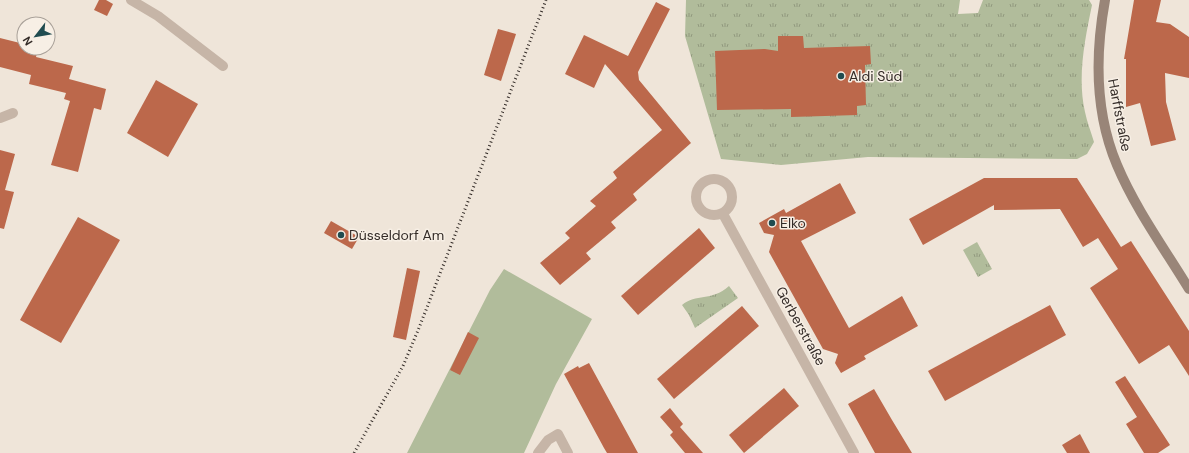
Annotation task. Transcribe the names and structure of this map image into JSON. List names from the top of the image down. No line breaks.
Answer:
{"streets":{"street":["Harffstraße","Gerberstraße"]},"places":["Aldi Süd","Elko","Düsseldorf Am"],"north":"bottom left"}
